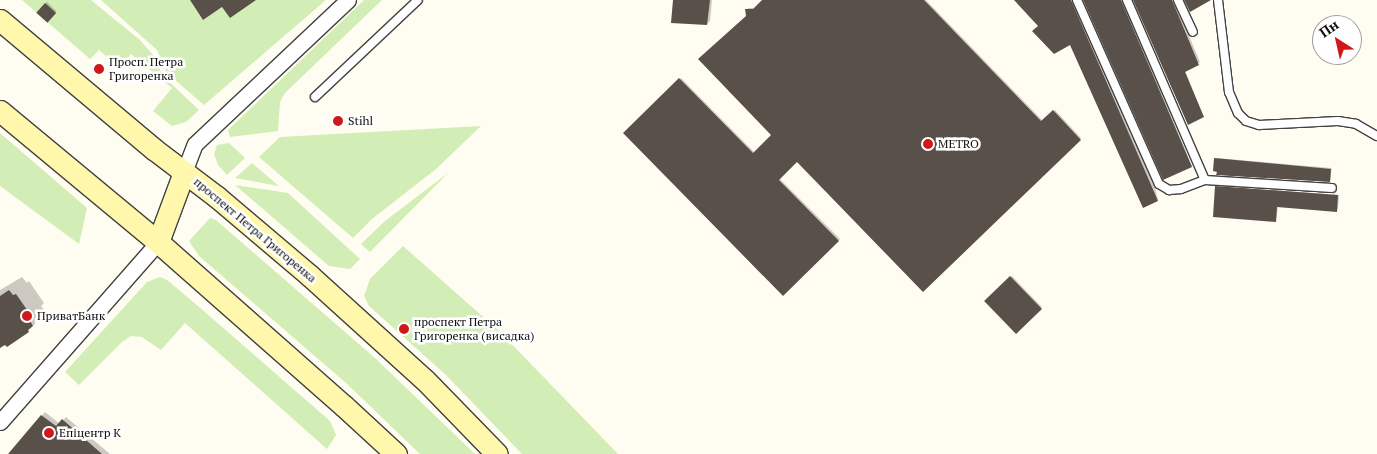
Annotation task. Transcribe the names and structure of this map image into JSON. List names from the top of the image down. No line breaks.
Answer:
{"streets":{"street":["проспект Петра Григоренка"]},"places":["Просп. Петра Григоренка","Stihl","METRO","ПриватБанк","проспект Петра Григоренка (висадка)","Епіцентр К"],"north":"top left"}
